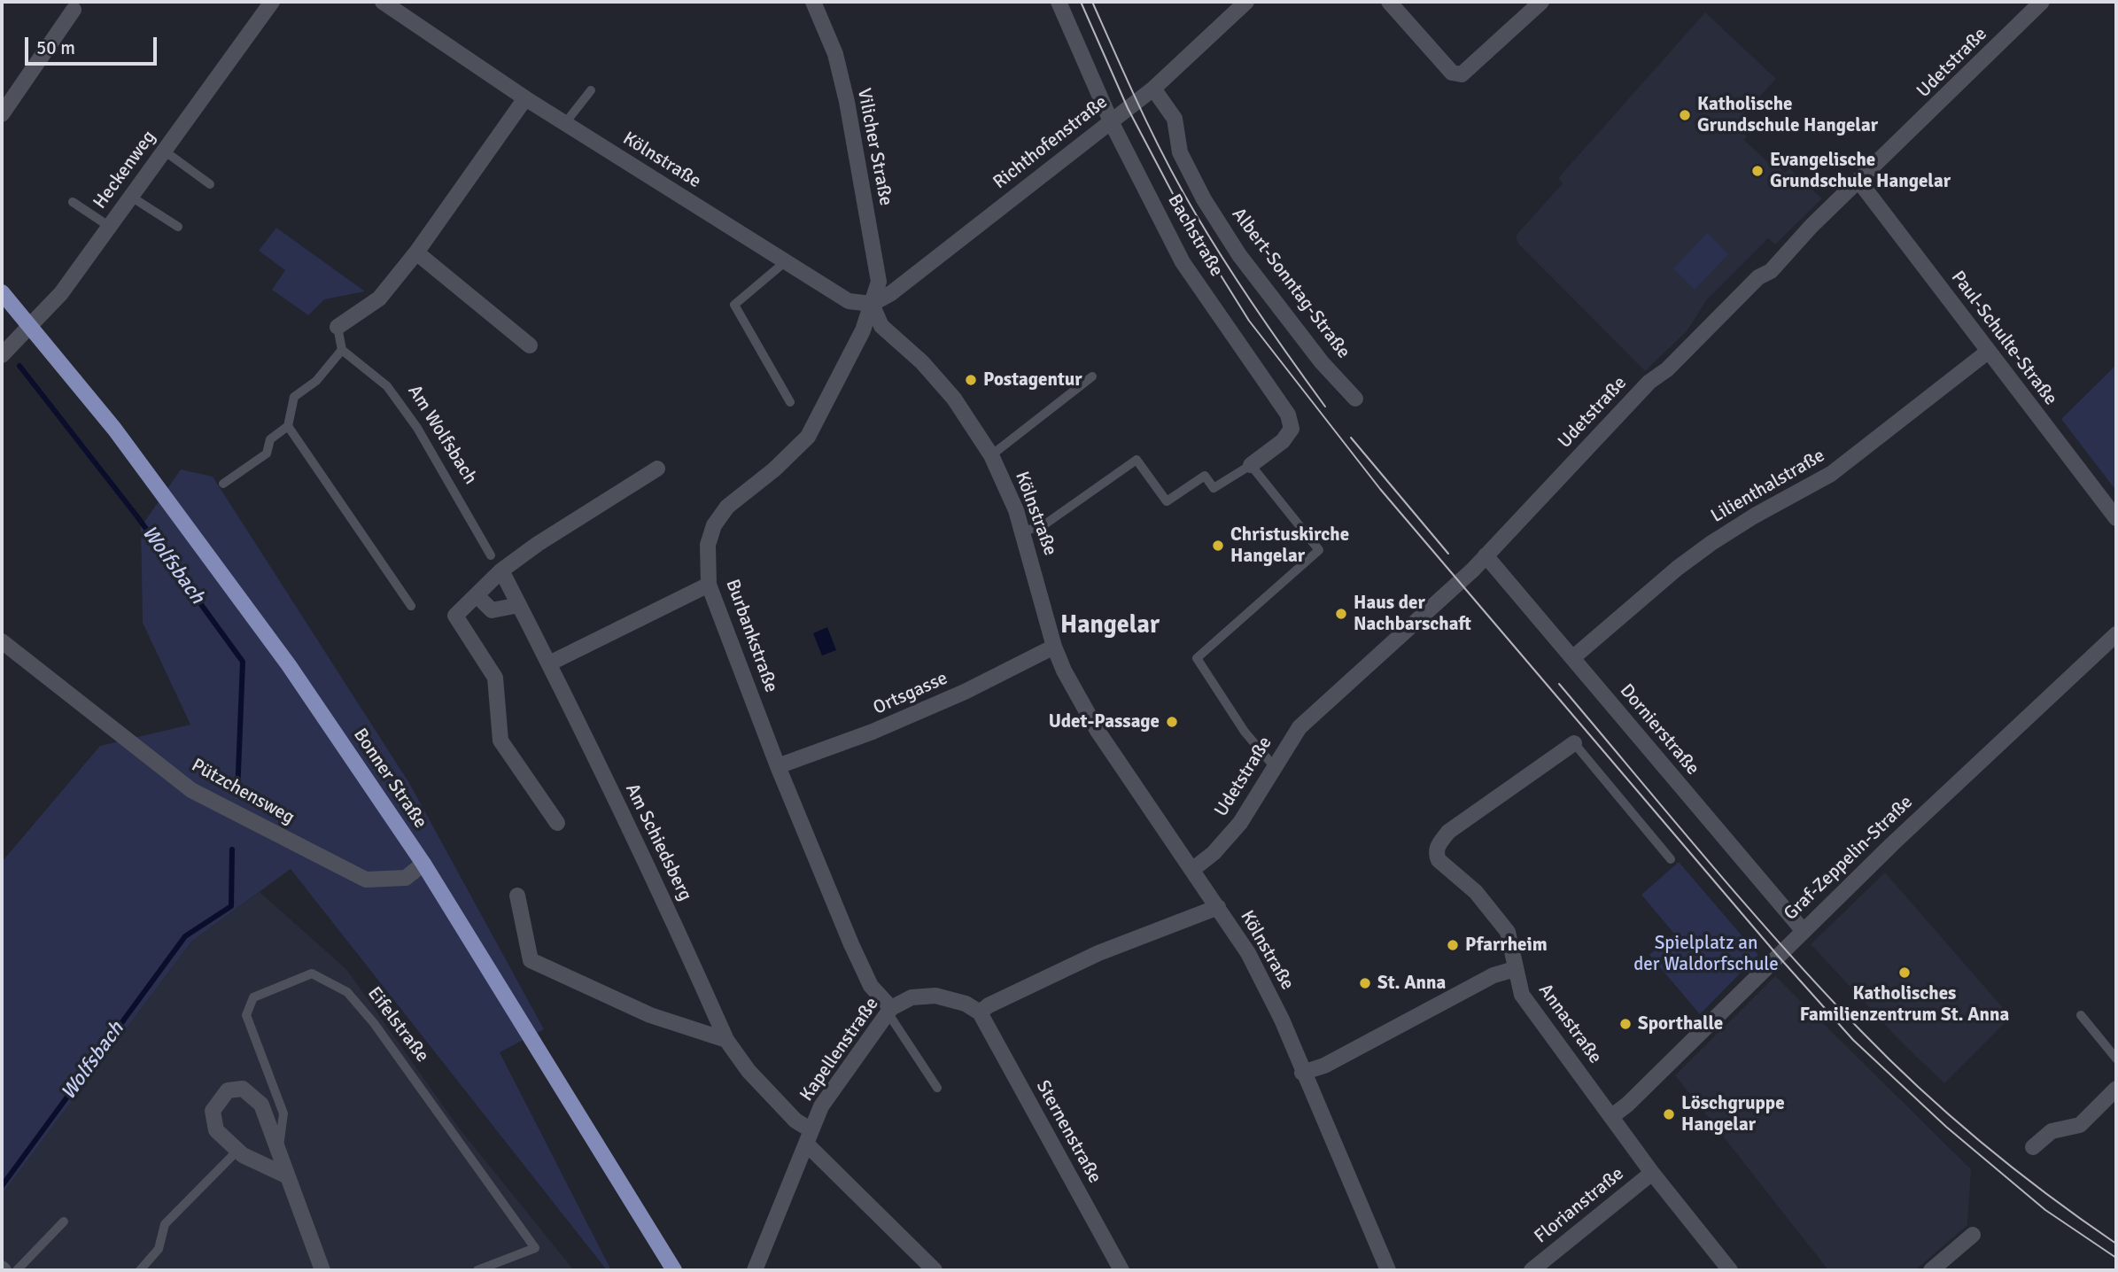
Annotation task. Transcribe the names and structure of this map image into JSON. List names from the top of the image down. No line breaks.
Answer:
{"streets":{"main road":["Bonner Straße"],"street":["Udetstraße","Richthofenstraße","Vilicher Straße","Kölnstraße","Heckenweg","Bachstraße","Albert-Sonntag-Straße","Paul-Schulte-Straße","Lilienthalstraße","Burbankstraße","Ortsgasse","Dornierstraße","Pützchensweg","Am Schiedsberg","Graf-Zeppelin-Straße","Annastraße","Eifelstraße","Kapellenstraße","Sternenstraße","Florianstraße"],"lane":["Am Wolfsbach"]},"crossings":[["Udetstraße","Kölnstraße"],["Udetstraße","Paul-Schulte-Straße"],["Udetstraße","Dornierstraße"],["Richthofenstraße","Vilicher Straße"],["Richthofenstraße","Kölnstraße"],["Richthofenstraße","Bachstraße"],["Richthofenstraße","Albert-Sonntag-Straße"],["Richthofenstraße","Burbankstraße"],["Vilicher Straße","Kölnstraße"],["Vilicher Straße","Burbankstraße"],["Kölnstraße","Burbankstraße"],["Kölnstraße","Ortsgasse"],["Heckenweg","Bonner Straße"],["Paul-Schulte-Straße","Lilienthalstraße"],["Lilienthalstraße","Dornierstraße"],["Burbankstraße","Ortsgasse"],["Burbankstraße","Kapellenstraße"],["Dornierstraße","Graf-Zeppelin-Straße"],["Bonner Straße","Pützchensweg"],["Graf-Zeppelin-Straße","Annastraße"],["Annastraße","Florianstraße"],["Kapellenstraße","Sternenstraße"]],"districts":["Hangelar"],"water":["Wolfsbach"],"parks":["Spielplatz an der Waldorfschule"],"places":["Katholische Grundschule Hangelar","Evangelische Grundschule Hangelar","Postagentur","Christuskirche Hangelar","Haus der Nachbarschaft","Udet-Passage","Pfarrheim","Katholisches Familienzentrum St. Anna","St. Anna","Sporthalle","Löschgruppe Hangelar"],"scale_bar":"50 m"}
